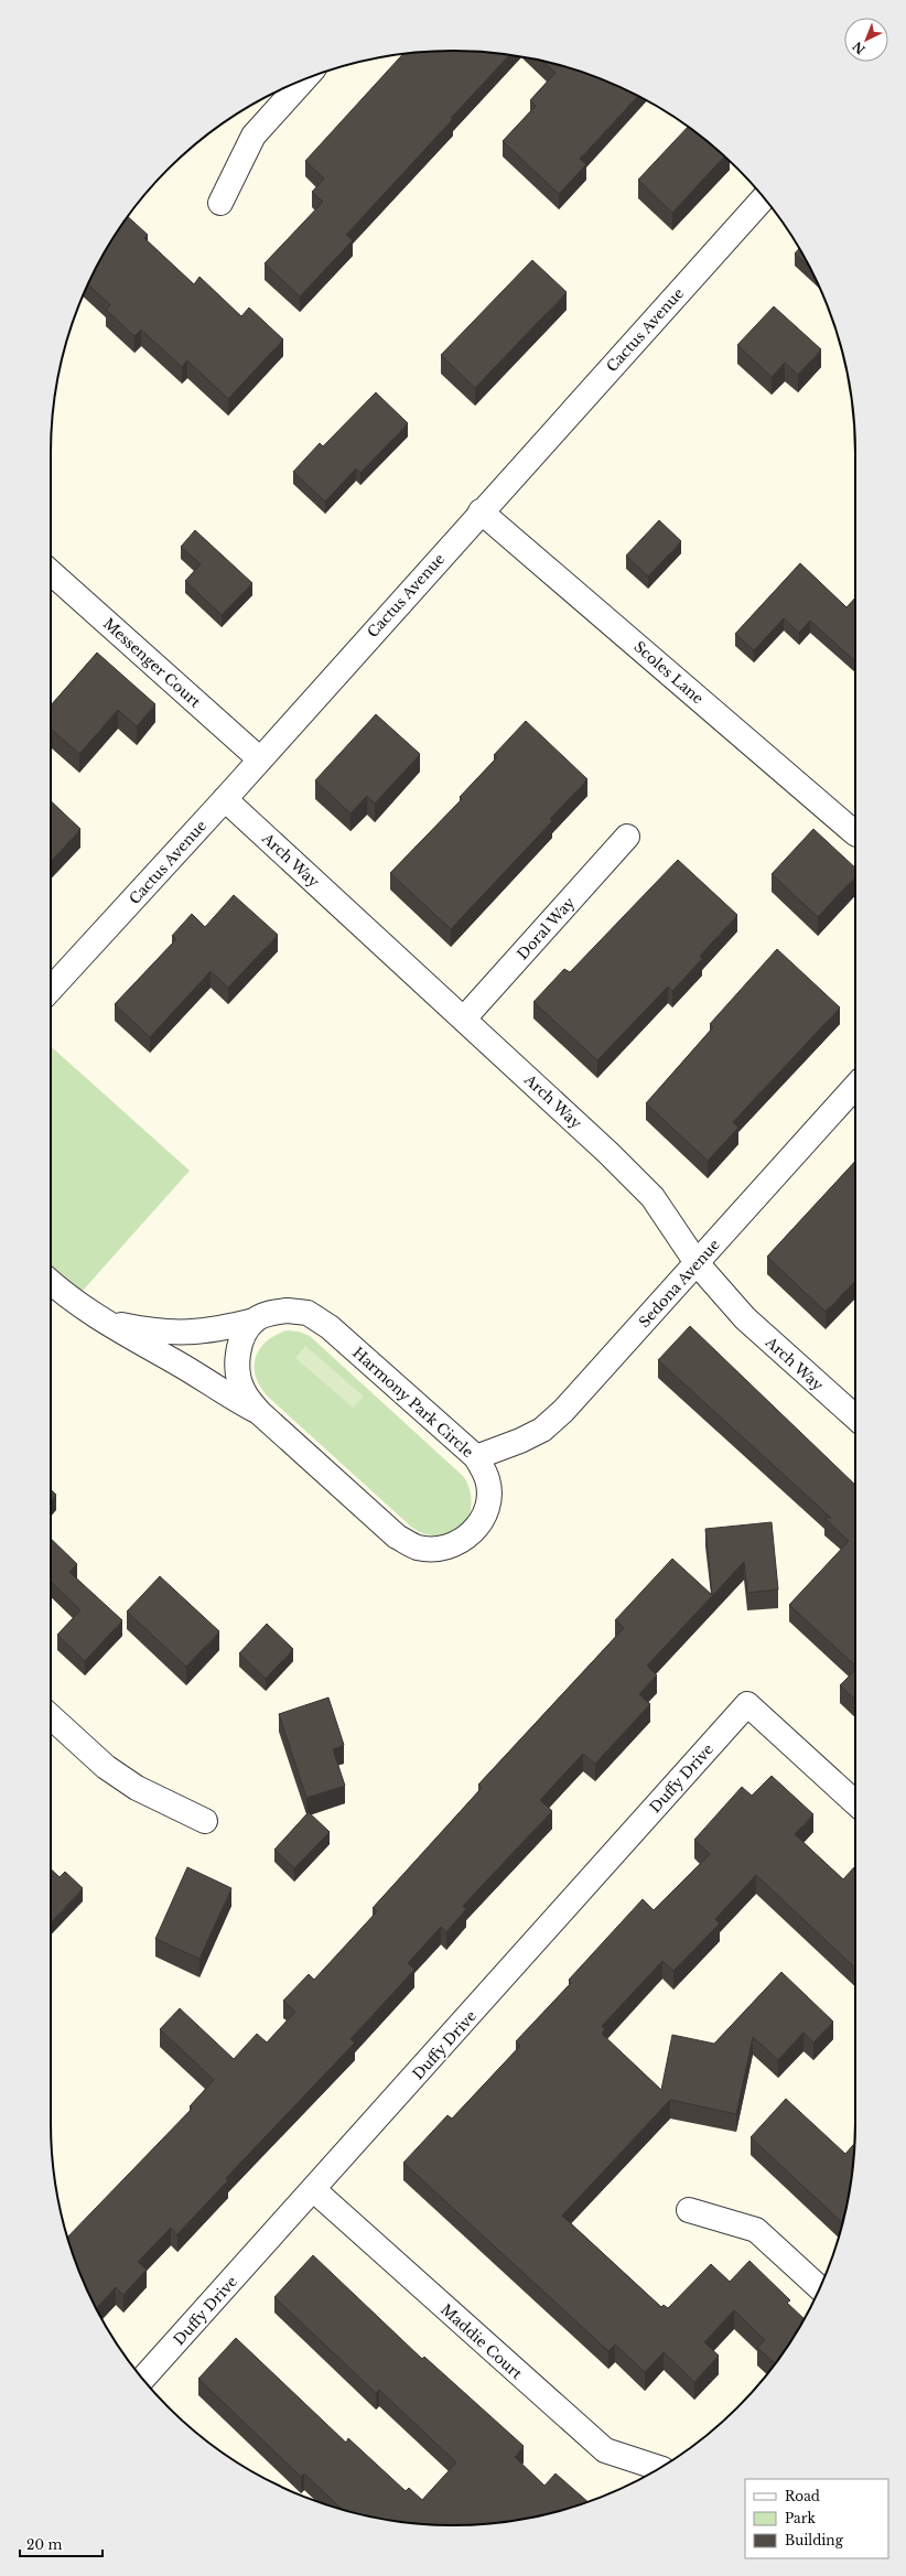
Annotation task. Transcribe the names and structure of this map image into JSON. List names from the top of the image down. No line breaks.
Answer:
{"streets":{"street":["Cactus Avenue","Messenger Court","Scoles Lane","Arch Way","Doral Way","Sedona Avenue","Harmony Park Circle","Duffy Drive","Maddie Court"]},"crossings":[["Cactus Avenue","Messenger Court"],["Cactus Avenue","Scoles Lane"],["Cactus Avenue","Arch Way"],["Arch Way","Doral Way"],["Arch Way","Sedona Avenue"],["Sedona Avenue","Harmony Park Circle"],["Duffy Drive","Maddie Court"]],"legend":["Road","Park","Building"],"scale_bar":"20 m","north":"bottom left"}
